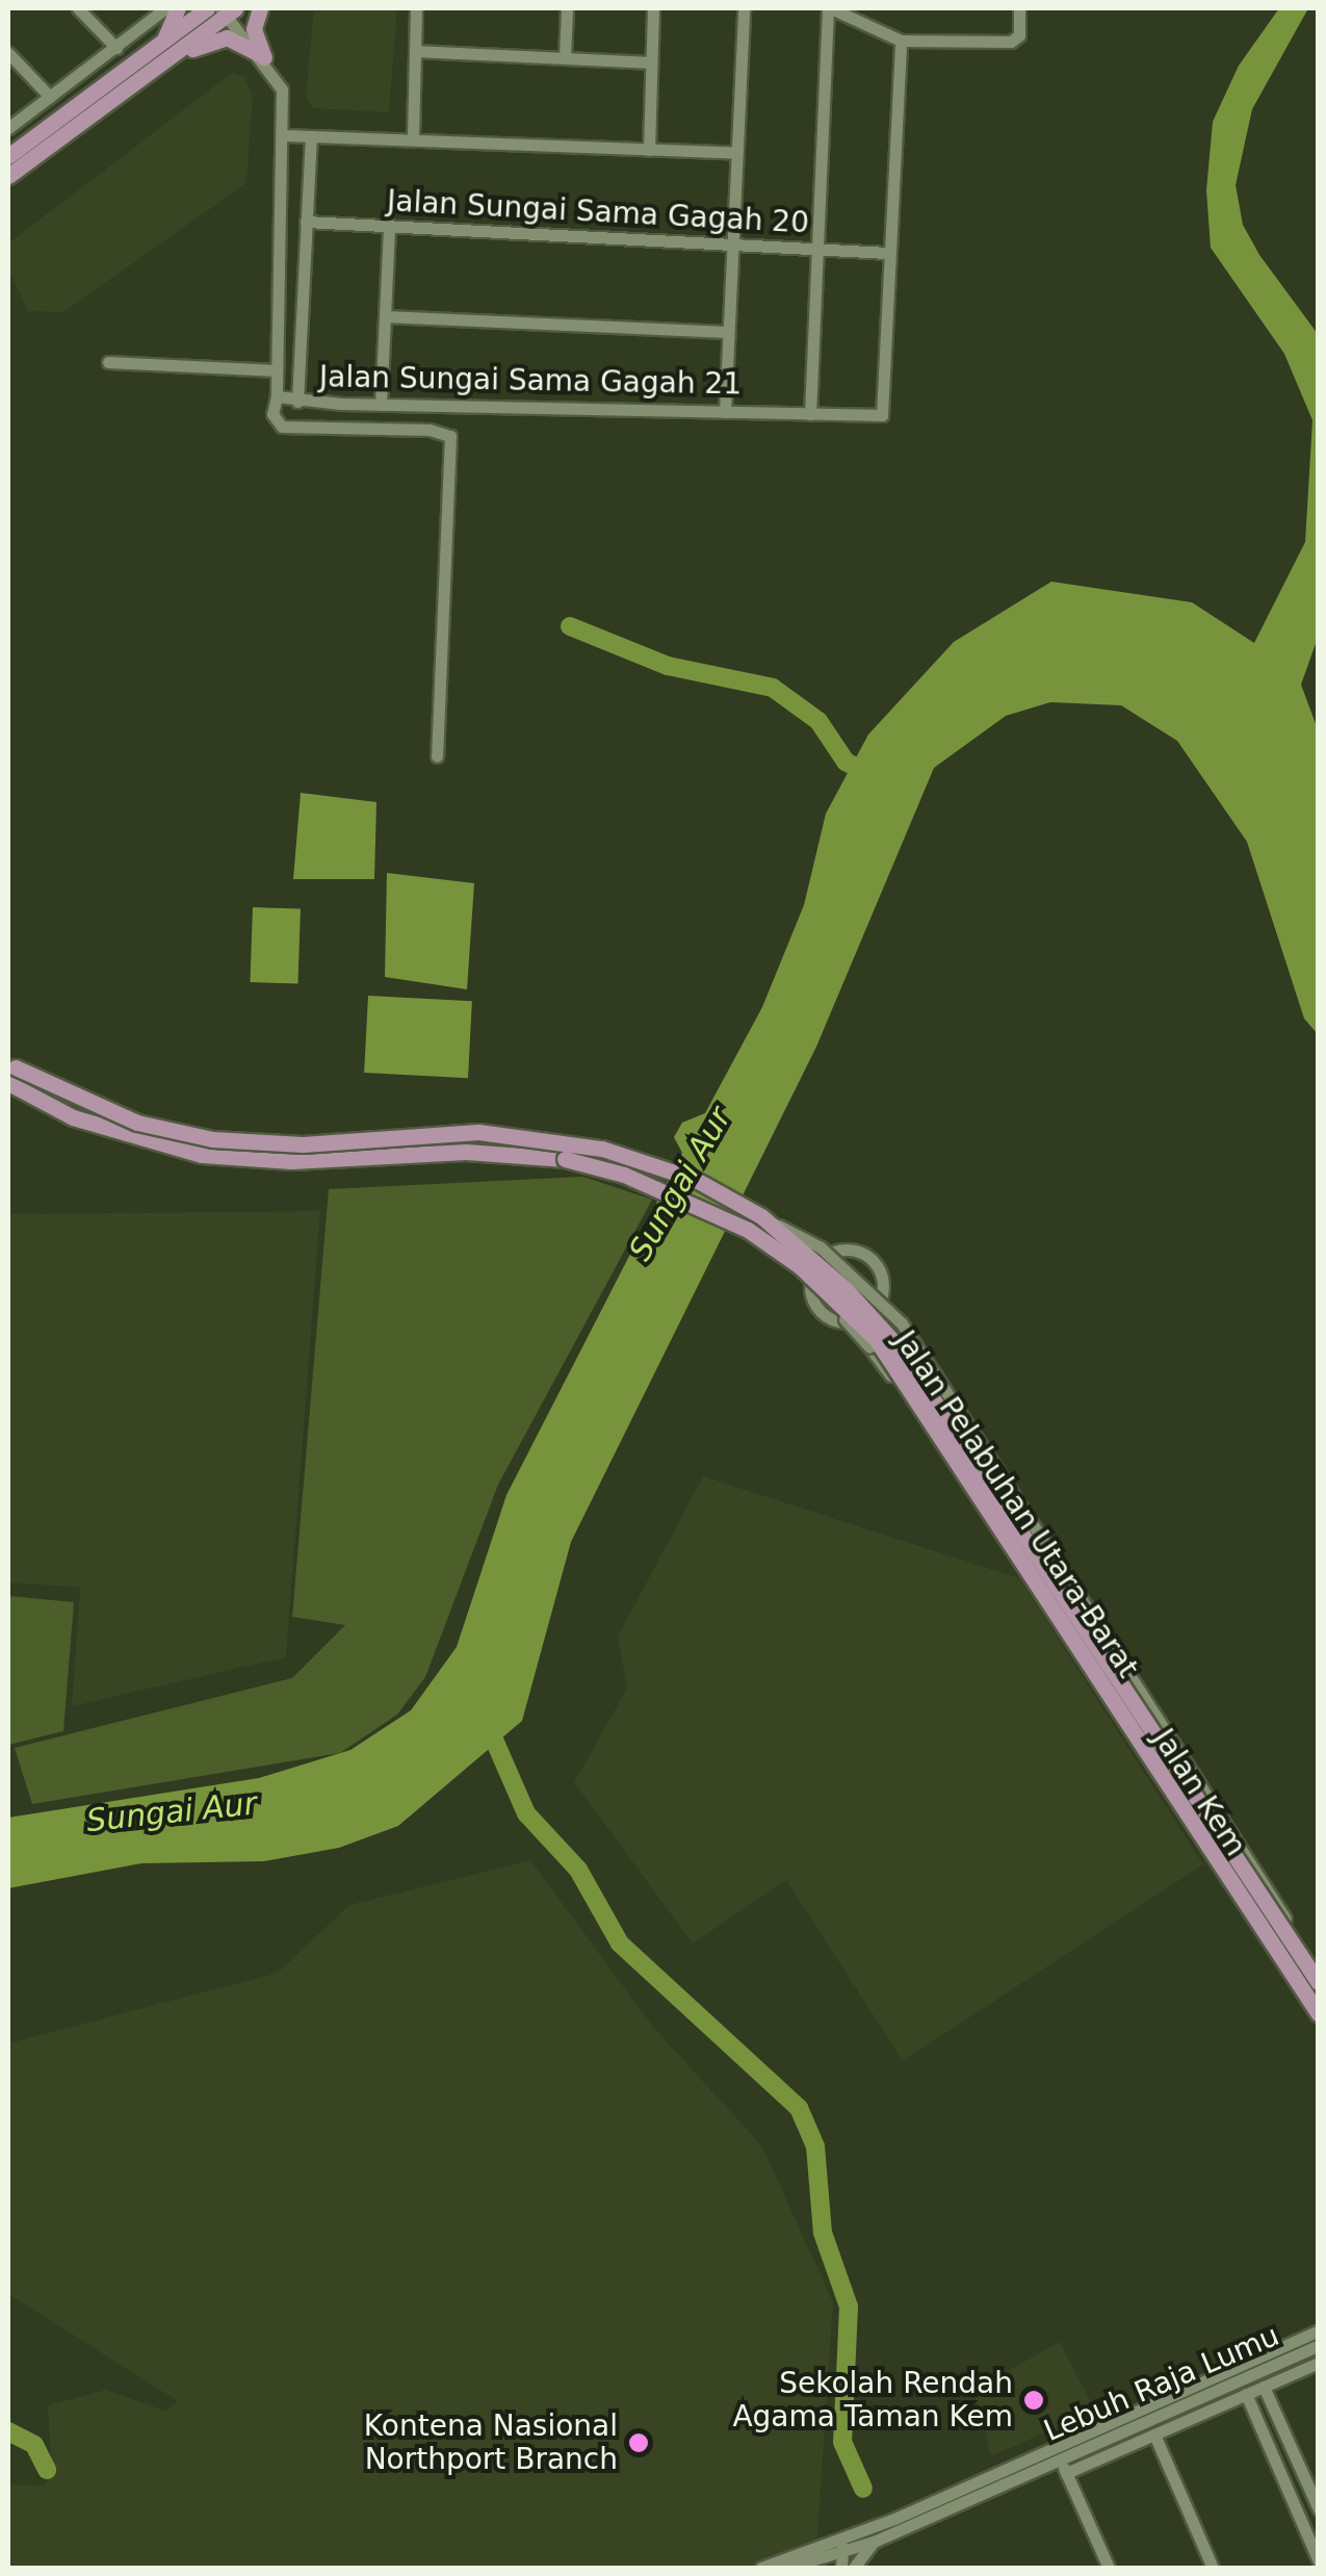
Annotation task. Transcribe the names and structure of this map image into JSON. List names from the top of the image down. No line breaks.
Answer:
{"streets":{"main road":["Jalan Pelabuhan Utara-Barat"],"street":["Jalan Sungai Sama Gagah 20","Jalan Sungai Sama Gagah 21","Jalan Kem","Lebuh Raja Lumu"]},"crossings":[["Jalan Sungai Sama Gagah 20","Jalan Sungai Sama Gagah 21"],["Jalan Pelabuhan Utara-Barat","Jalan Kem"]],"water":["Sungai Aur"],"places":["Sekolah Rendah Agama Taman Kem","Kontena Nasional Northport Branch"]}
